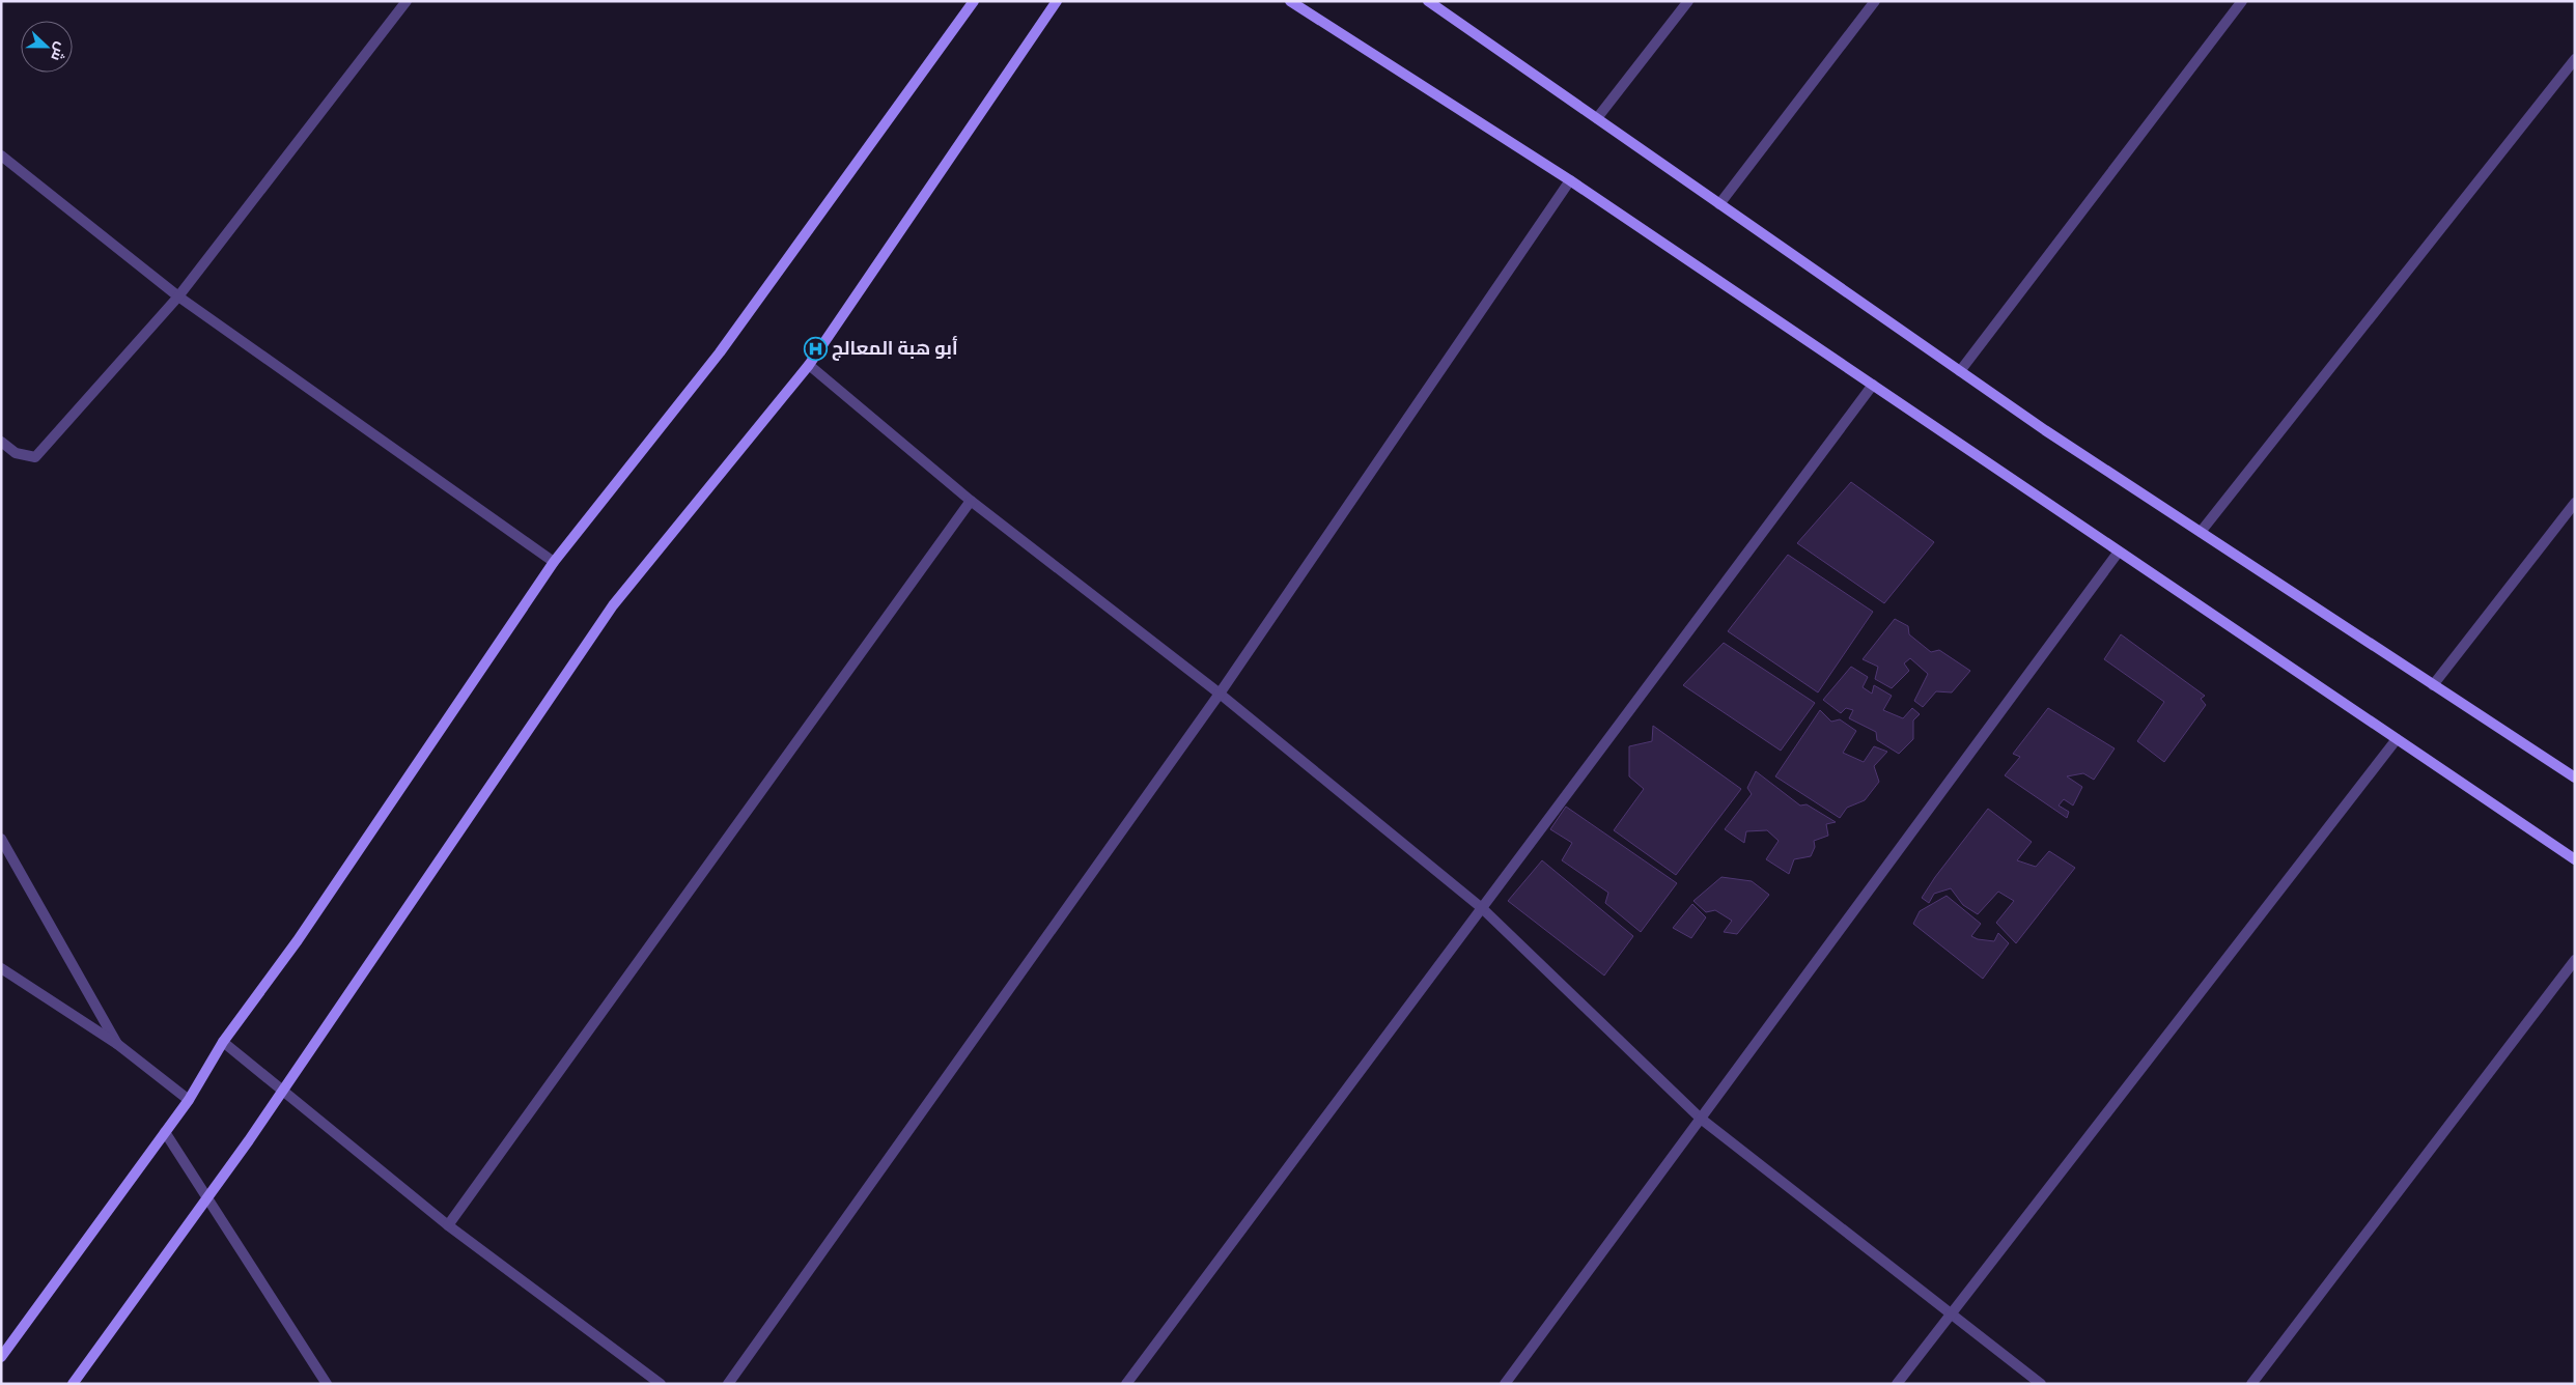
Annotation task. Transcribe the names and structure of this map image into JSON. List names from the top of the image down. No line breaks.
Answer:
{"places":{"hospital":["أبو هبة المعالج"]},"north":"right"}
